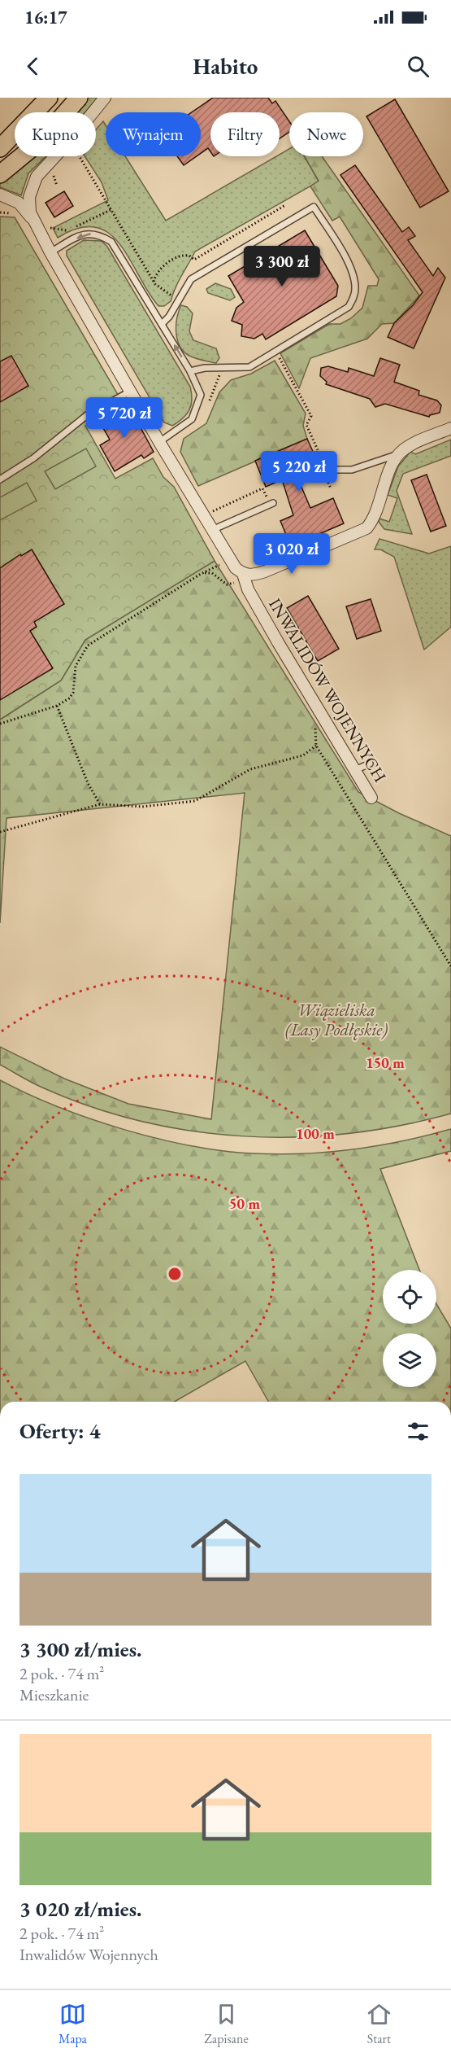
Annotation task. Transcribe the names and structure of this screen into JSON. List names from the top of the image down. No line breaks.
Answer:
{"streets":{"street":["INWALIDÓW WOJENNYCH"]},"parks":["Wiązieliska (Lasy Podłęskie)"],"page":{"status":"16:17","header":"Habito","chip":["Kupno","Wynajem","Filtry","Nowe"],"price":["3 300 zł","5 720 zł","5 220 zł","3 020 zł"],"heading":"Oferty: 4","list":[{"name":"3 300 zł/mies.","note":"2 pok. · 74 m² · Mieszkanie"},{"name":"3 020 zł/mies.","note":"2 pok. · 74 m² · Inwalidów Wojennych"}],"tabs":["Mapa","Zapisane","Start"]},"rings":["150 m","100 m","50 m"]}
